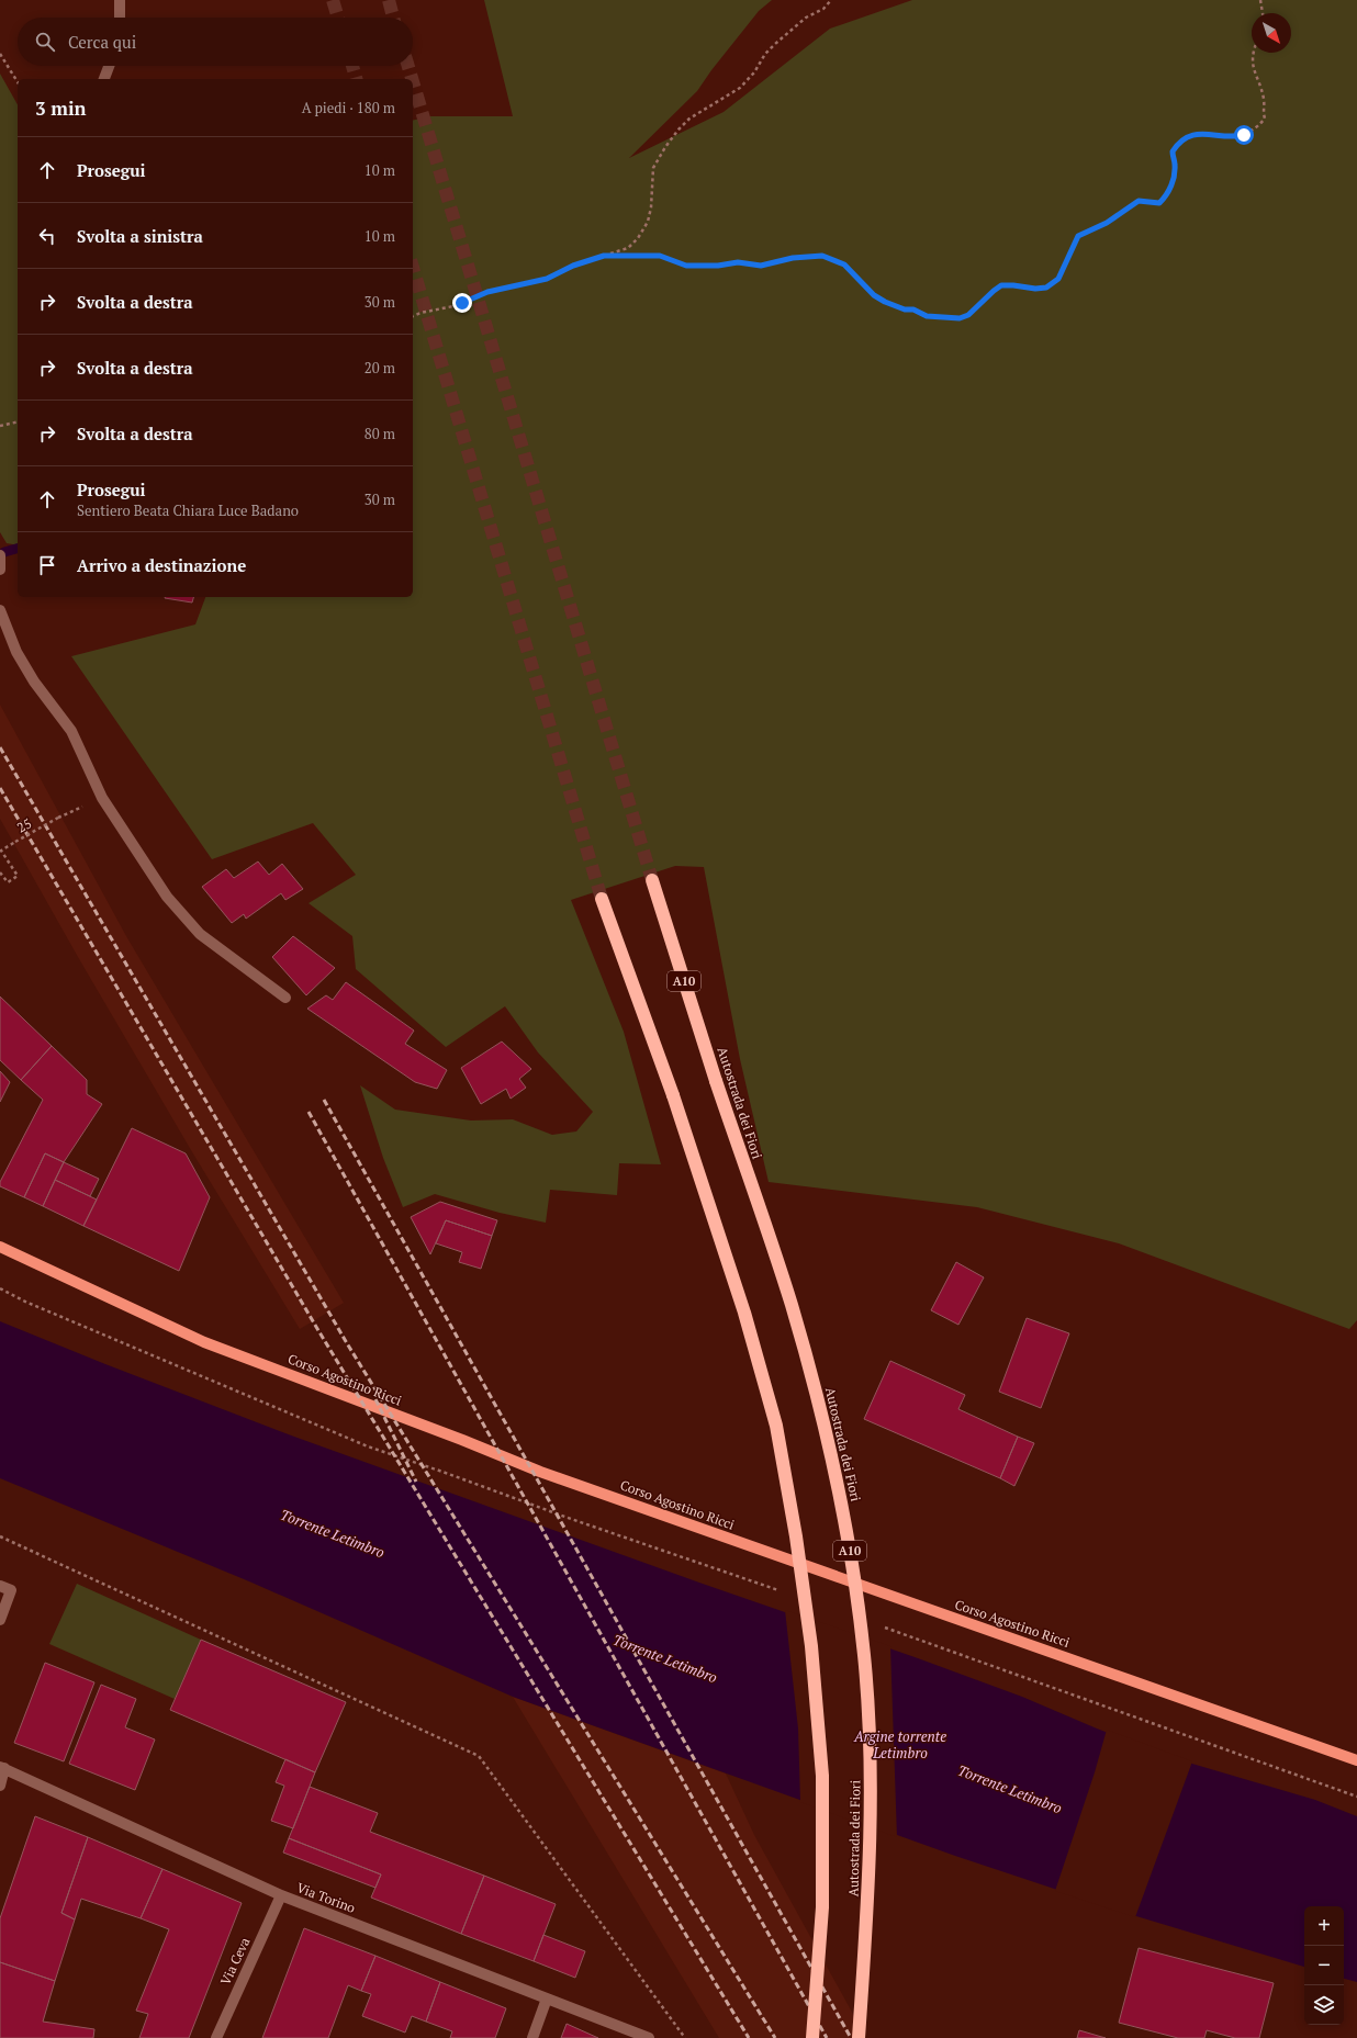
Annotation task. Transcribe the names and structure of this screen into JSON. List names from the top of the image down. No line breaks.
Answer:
{"streets":{"highway":["A10","Autostrada dei Fiori"],"main road":["Corso Agostino Ricci"],"street":["Via Torino","Via Ceva"],"path":["25"]},"crossings":[["Via Torino","Via Ceva"]],"water":["Torrente Letimbro","Argine torrente Letimbro"],"north":"bottom right","page":{"search":"Cerca qui","heading":["3 min","A piedi · 180 m"],"list":[["Prosegui","10 m"],["Svolta a sinistra","10 m"],["Svolta a destra","30 m"],["Svolta a destra","20 m"],["Svolta a destra","80 m"],["Prosegui","Sentiero Beata Chiara Luce Badano","30 m"],"Arrivo a destinazione"],"map_buttons":["+","−"]}}
